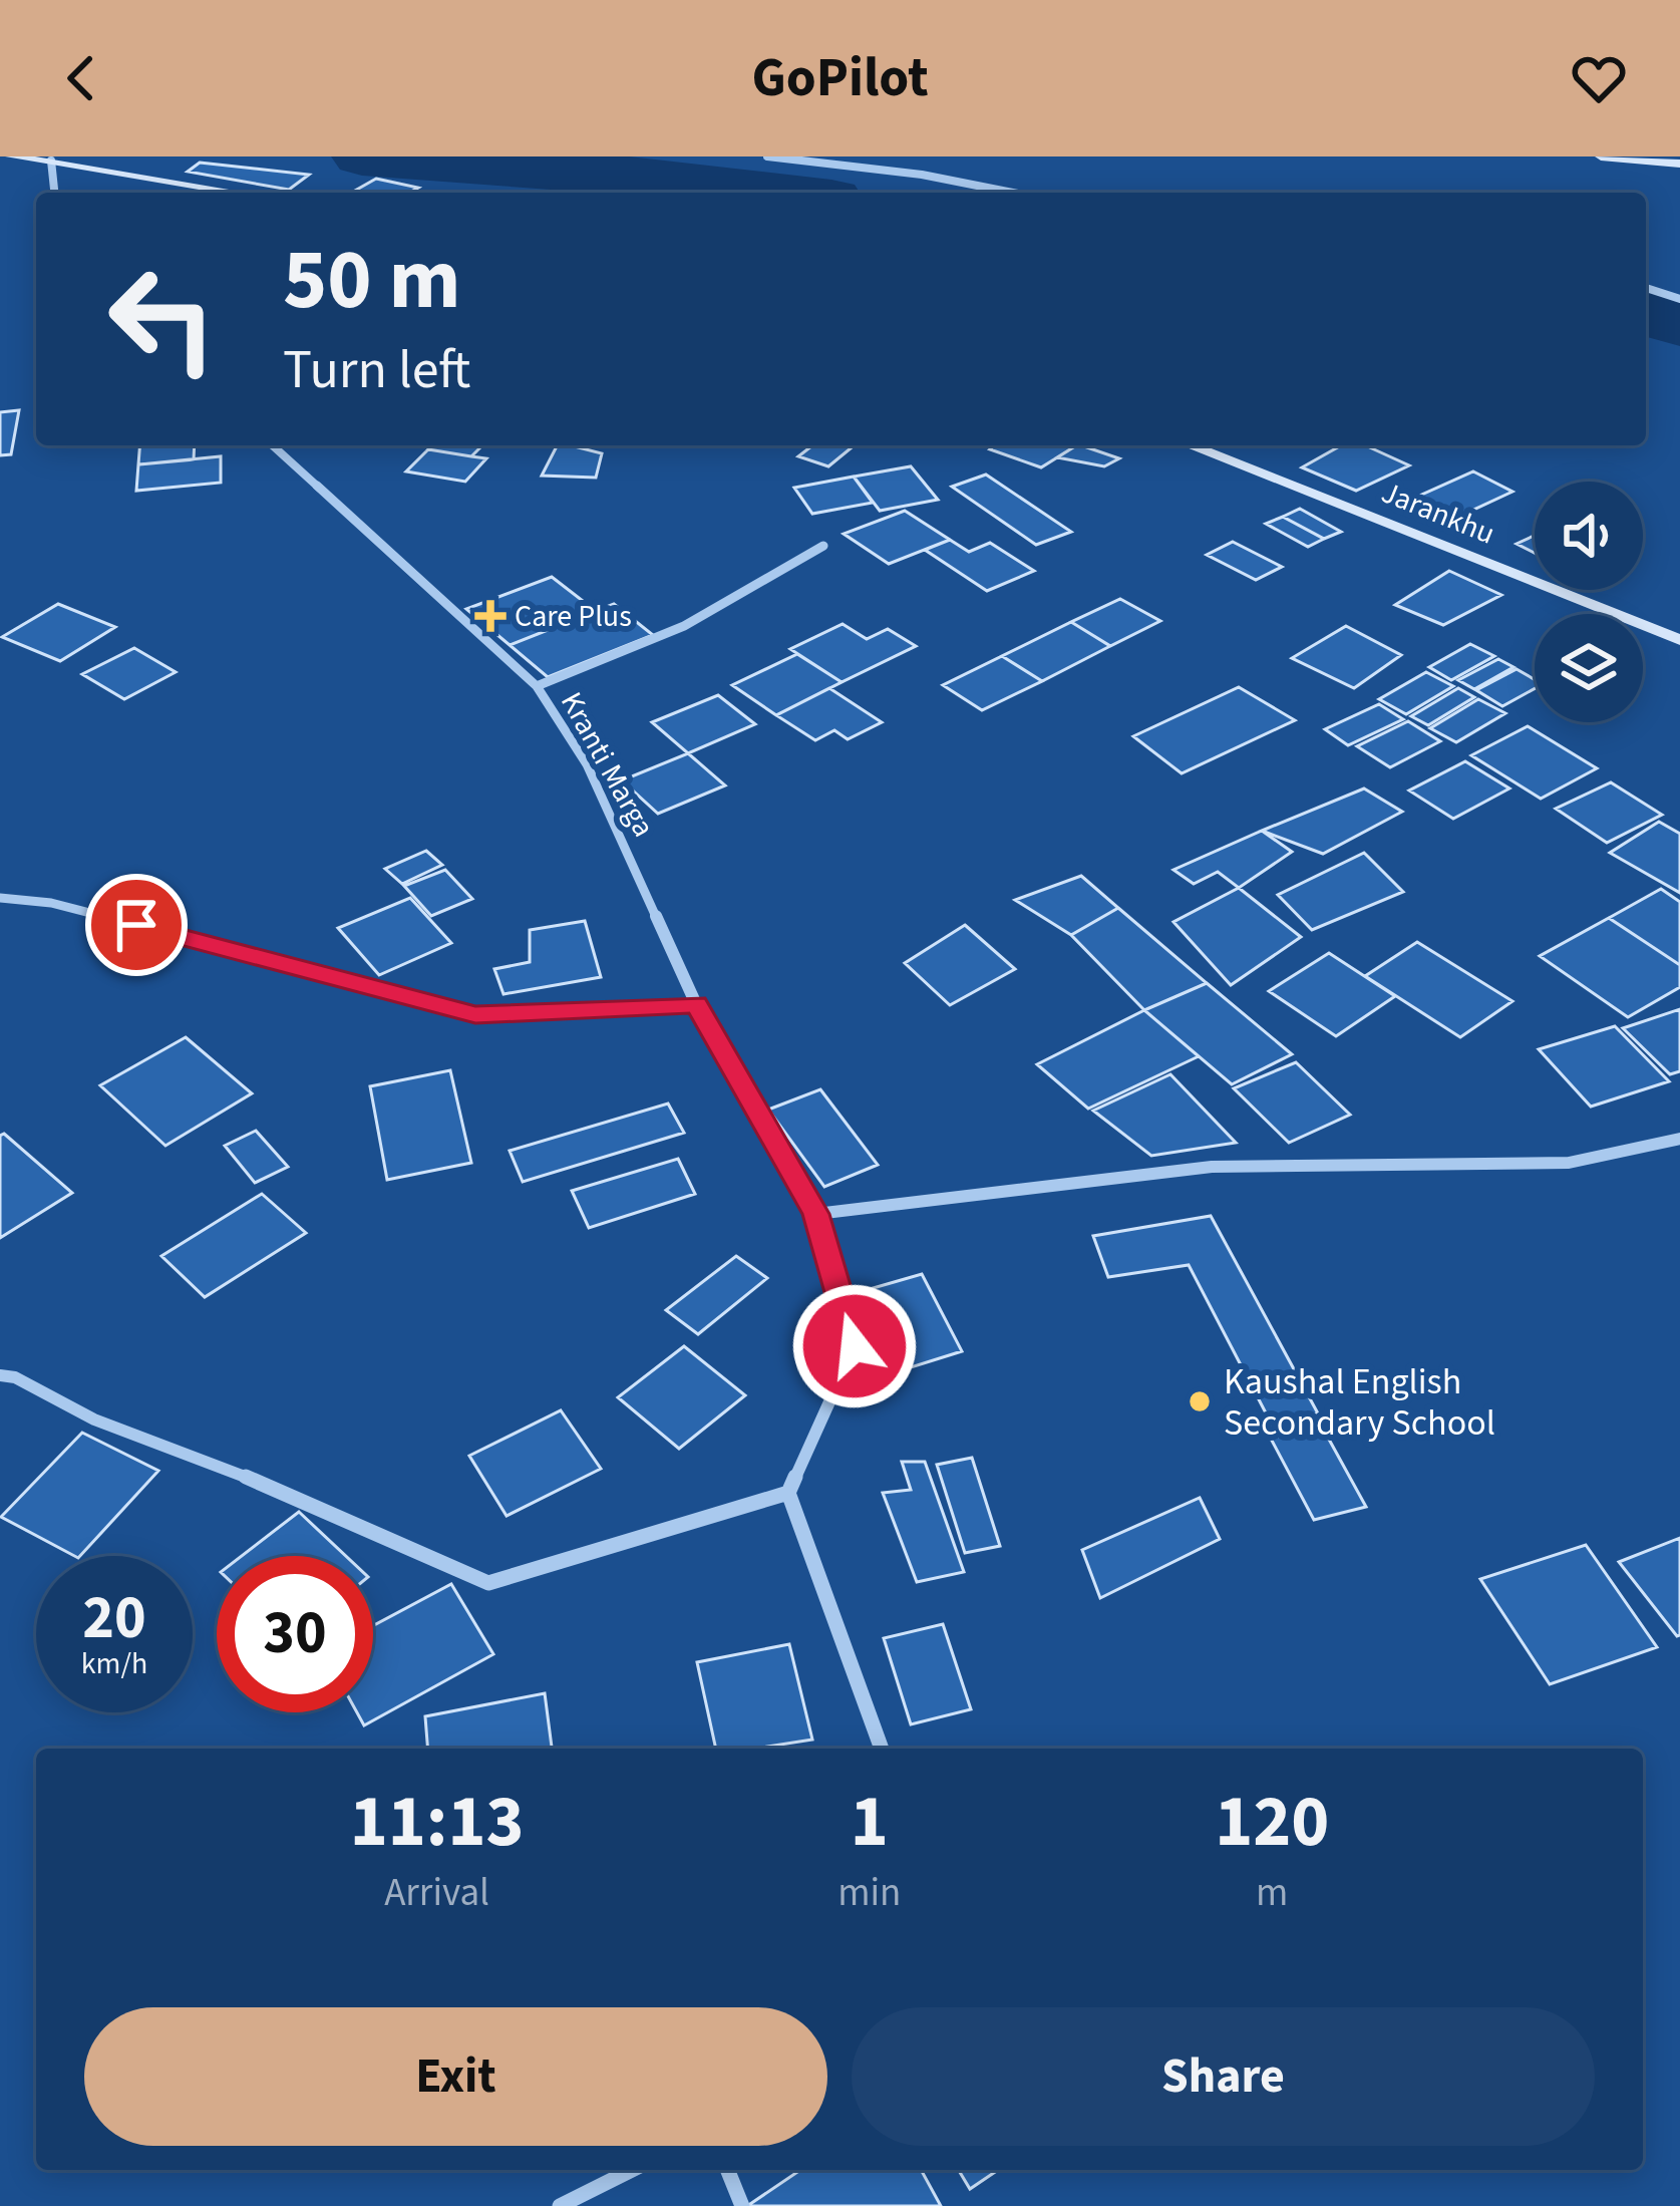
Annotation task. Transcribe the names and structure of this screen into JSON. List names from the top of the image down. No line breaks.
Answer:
{"streets":{"street":["Jarankhu","Kranti Marga"]},"places":{"health":["Care Plus"],"other":["Kaushal English Secondary School"]},"page":{"header":"GoPilot","turn":["50 m","Turn left"],"speed":"20 km/h","limit":"30","eta":["11:13","Arrival","1","min","120","m"],"buttons":["Exit","Share"]}}
